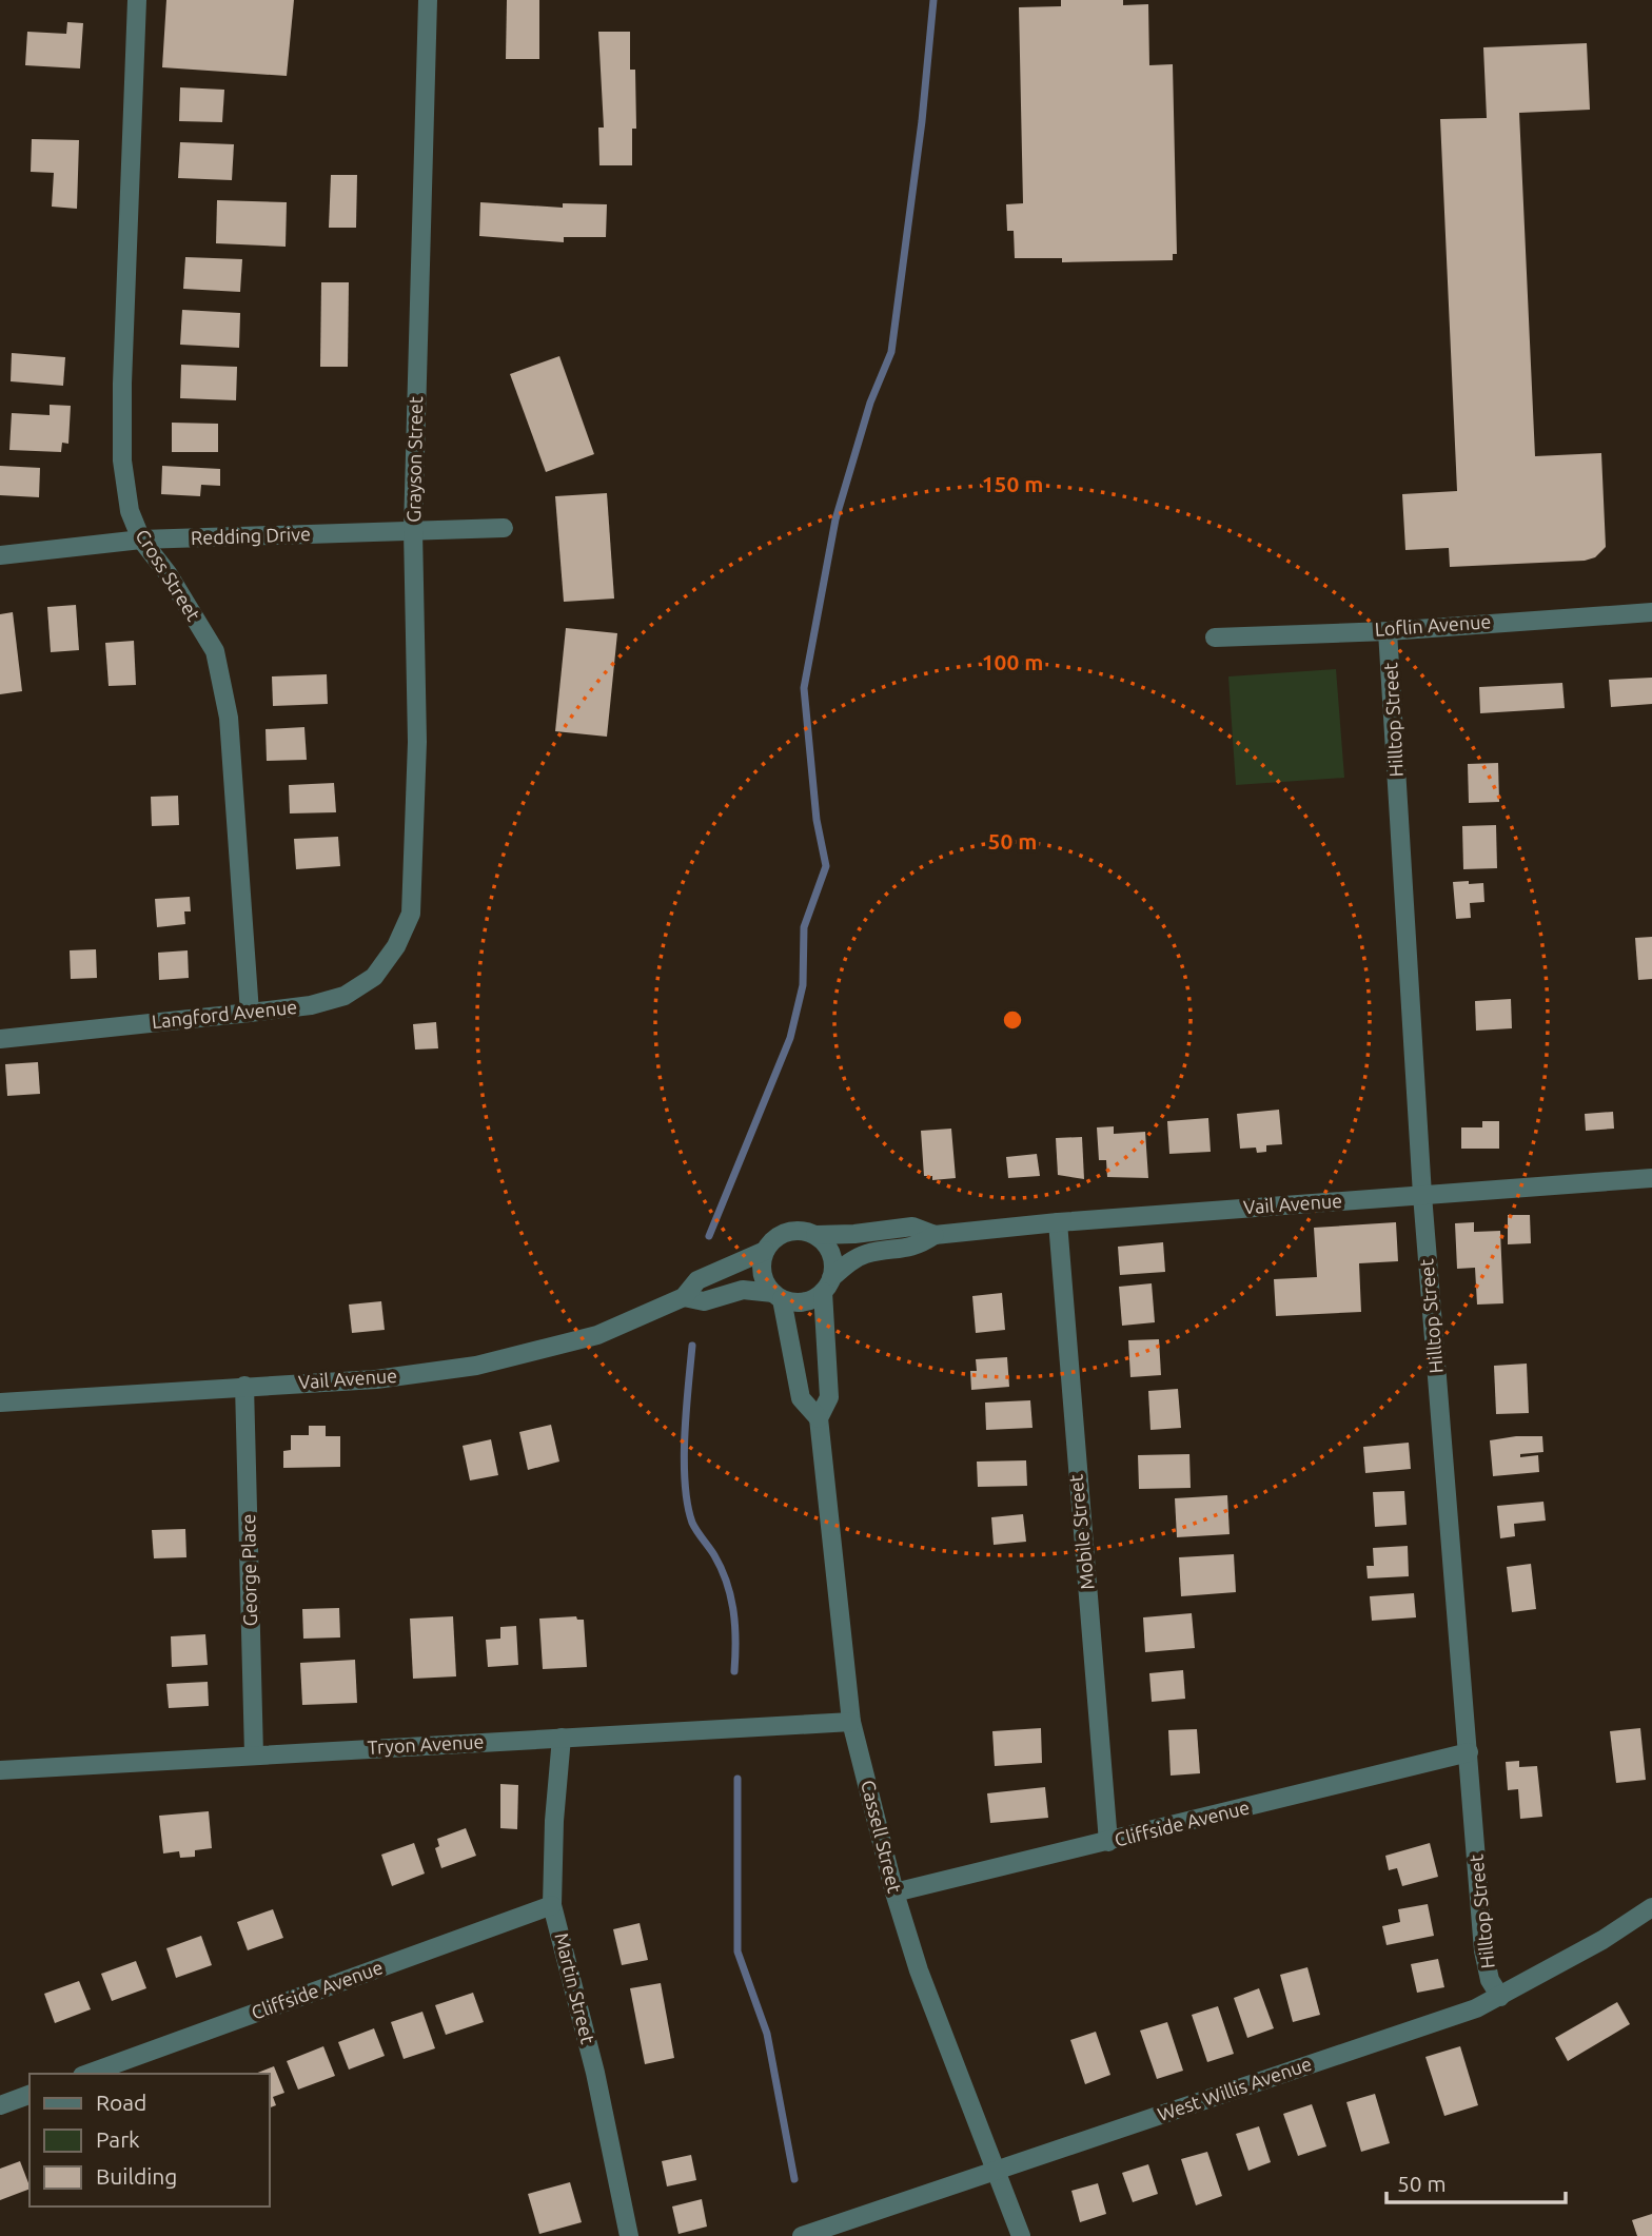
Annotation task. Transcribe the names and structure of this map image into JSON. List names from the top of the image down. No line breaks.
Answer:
{"streets":{"street":["Grayson Street","Redding Drive","Cross Street","Loflin Avenue","Hilltop Street","Langford Avenue","Vail Avenue","Mobile Street","George Place","Tryon Avenue","Cliffside Avenue","Cassell Street","Martin Street","West Willis Avenue"]},"crossings":[["Grayson Street","Redding Drive"],["Grayson Street","Langford Avenue"],["Redding Drive","Cross Street"],["Cross Street","Langford Avenue"],["Loflin Avenue","Hilltop Street"],["Hilltop Street","Vail Avenue"],["Hilltop Street","Cliffside Avenue"],["Hilltop Street","West Willis Avenue"],["Vail Avenue","Mobile Street"],["Vail Avenue","George Place"],["Vail Avenue","Cassell Street"],["Mobile Street","Cliffside Avenue"],["George Place","Tryon Avenue"],["Tryon Avenue","Cassell Street"],["Tryon Avenue","Martin Street"],["Cliffside Avenue","Cassell Street"],["Cliffside Avenue","Martin Street"],["Cassell Street","West Willis Avenue"]],"legend":["Road","Park","Building"],"scale_bar":"50 m","rings":["150 m","100 m","50 m"]}
